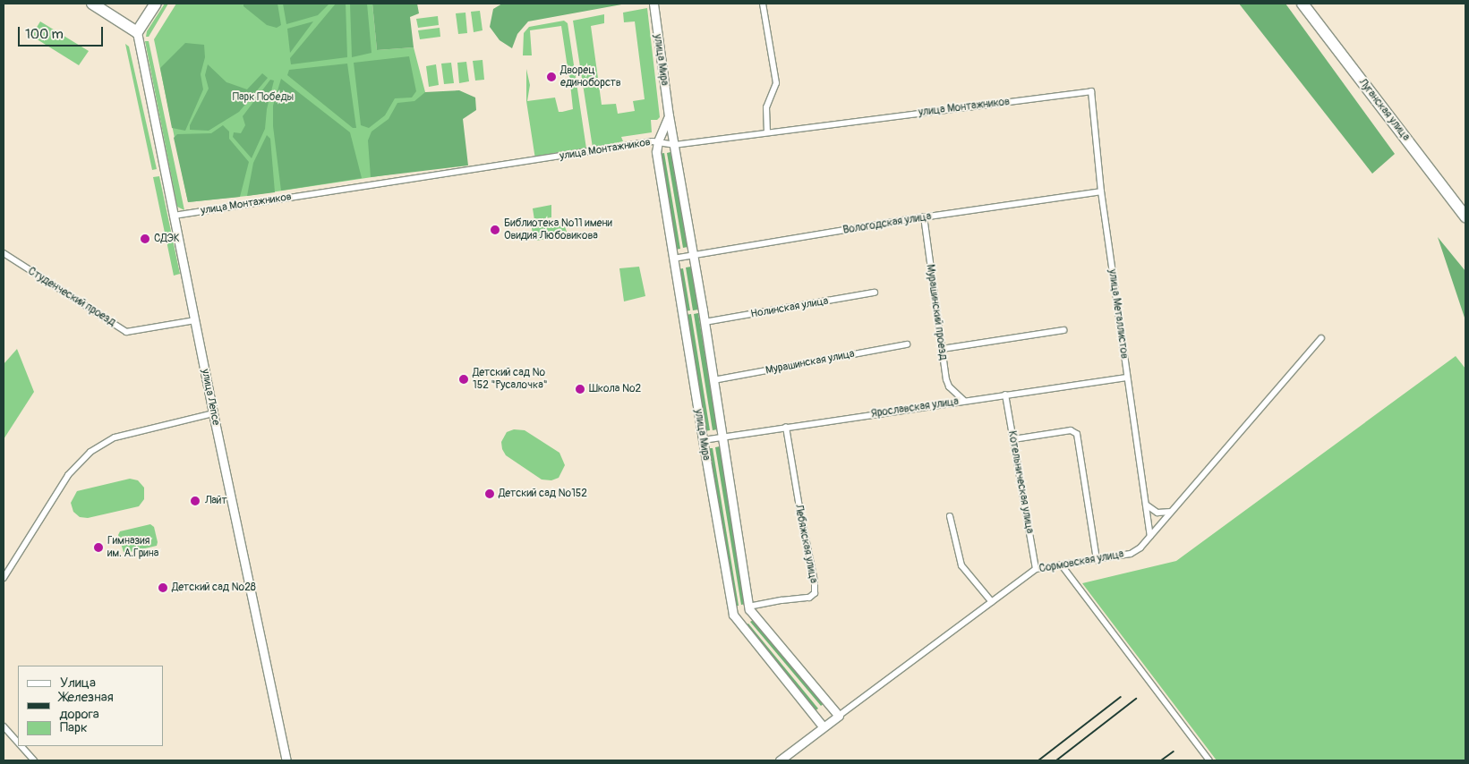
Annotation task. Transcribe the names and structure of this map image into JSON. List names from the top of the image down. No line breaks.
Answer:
{"streets":{"highway":["Луганская улица"],"street":["улица Мира","улица Монтажников","Вологодская улица","Студенческий проезд","Нолинская улица","Мурашинский проезд","улица Металлистов","Мурашинская улица","улица Лепсе","Ярославская улица","Котельническая улица","Лебяжская улица","Сормовская улица"]},"crossings":[["улица Мира","улица Монтажников"],["улица Мира","Вологодская улица"],["улица Мира","Нолинская улица"],["улица Мира","Мурашинская улица"],["улица Мира","Ярославская улица"],["улица Мира","Лебяжская улица"],["улица Мира","Сормовская улица"],["улица Монтажников","улица Металлистов"],["улица Монтажников","улица Лепсе"],["Вологодская улица","Мурашинский проезд"],["Вологодская улица","улица Металлистов"],["Студенческий проезд","улица Лепсе"],["Мурашинский проезд","Ярославская улица"],["улица Металлистов","Ярославская улица"],["улица Металлистов","Сормовская улица"],["Ярославская улица","Котельническая улица"],["Ярославская улица","Лебяжская улица"],["Котельническая улица","Сормовская улица"]],"parks":["Парк Победы"],"places":["Дворец единоборств","Библиотека №11 имени Овидия Любовикова","СДЭК","Детский сад № 152 \"Русалочка\"","Школа №2","Детский сад №152","Лайт","Гимназия им. А.Грина","Детский сад №28"],"legend":["Улица","Железная дорога","Парк"],"scale_bar":"100 m"}
